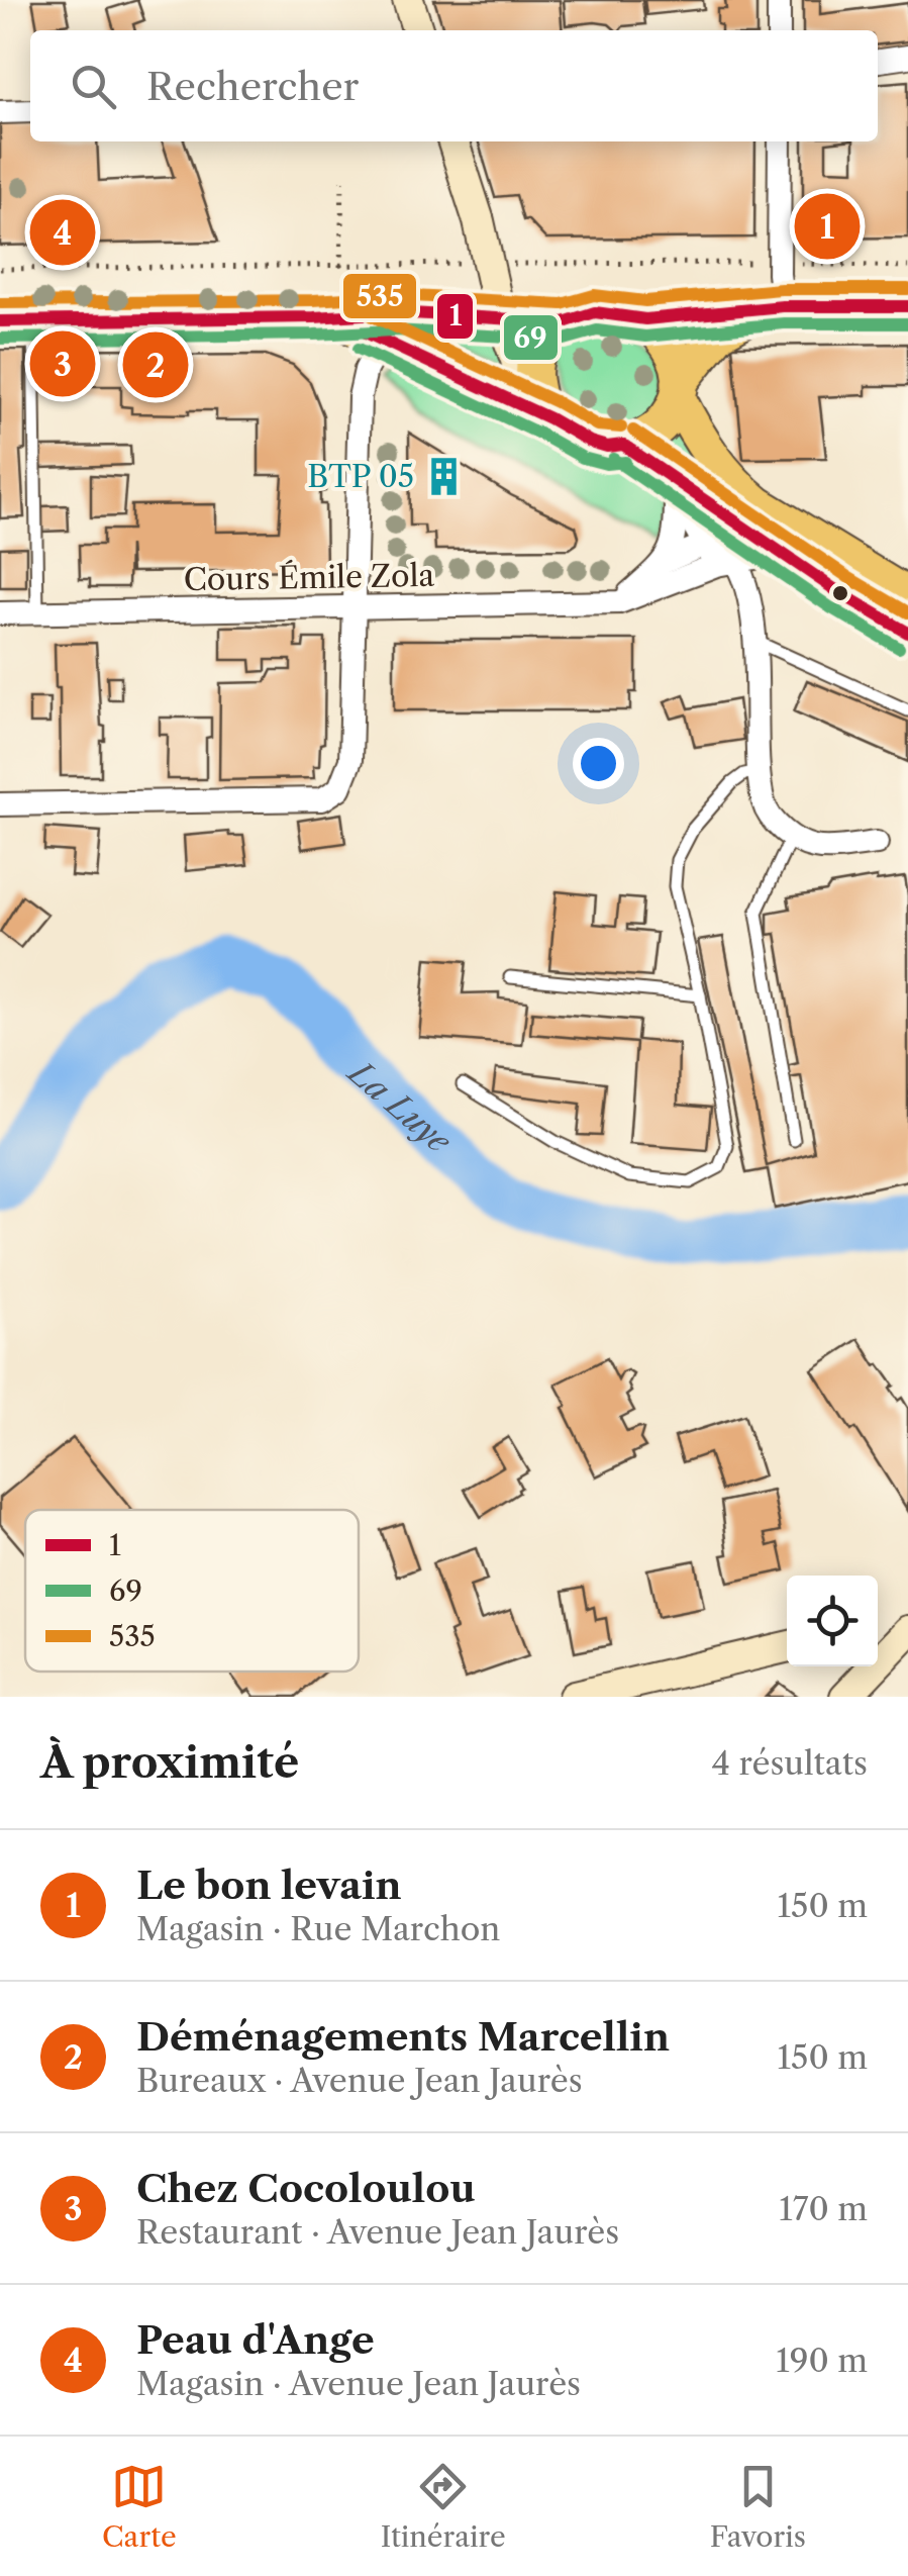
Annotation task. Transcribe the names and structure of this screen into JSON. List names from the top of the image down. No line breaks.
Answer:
{"streets":{"street":["Cours Émile Zola"]},"water":["La Luye"],"places":{"building":["BTP 05"]},"lines":["transit line 535","transit line 1","transit line 69"],"legend":["1","69","535"],"page":{"search":"Rechercher","pins":["1","4","3","2"],"heading":["À proximité","4 résultats"],"list":[{"mark":"1","name":"Le bon levain","note":"Magasin · Rue Marchon","value":"150 m"},{"mark":"2","name":"Déménagements Marcellin","note":"Bureaux · Avenue Jean Jaurès","value":"150 m"},{"mark":"3","name":"Chez Cocoloulou","note":"Restaurant · Avenue Jean Jaurès","value":"170 m"},{"mark":"4","name":"Peau d'Ange","note":"Magasin · Avenue Jean Jaurès","value":"190 m"}],"nav":["Carte","Itinéraire","Favoris"]}}
